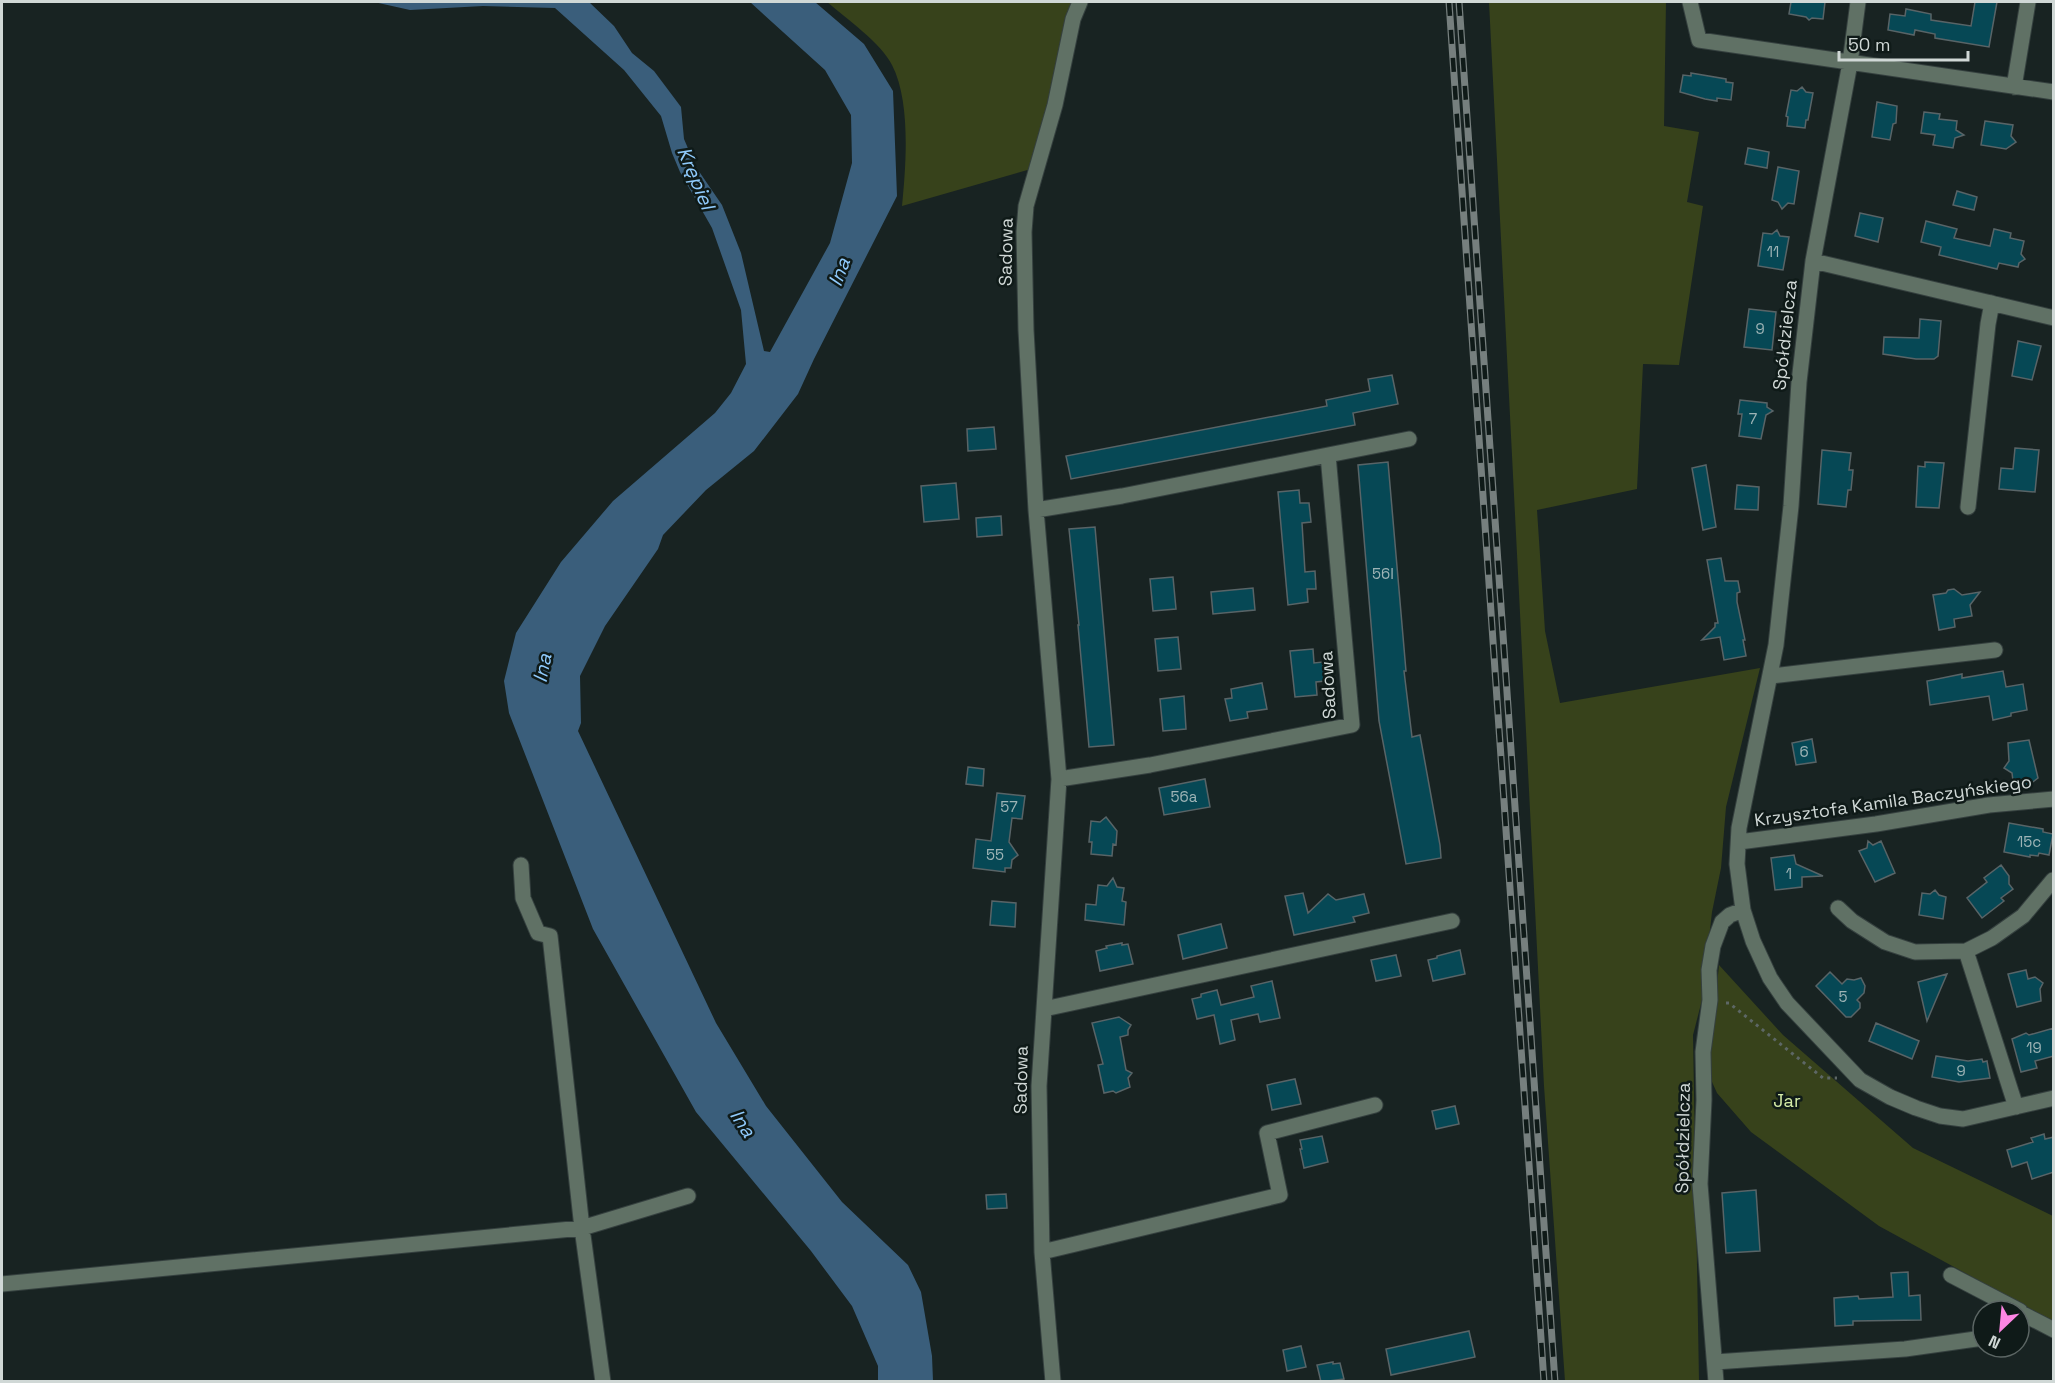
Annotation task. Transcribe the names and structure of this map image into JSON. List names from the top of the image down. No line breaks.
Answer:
{"streets":{"street":["Sadowa","Spółdzielcza","Krzysztofa Kamila Baczyńskiego"]},"crossings":[["Spółdzielcza","Krzysztofa Kamila Baczyńskiego"]],"water":["Krępiel","Ina"],"parks":["Jar"],"house_numbers":["11","9","7","56I","6","56a","57","15c","55","1","5","19","9"],"scale_bar":"50 m","north":"bottom left"}
